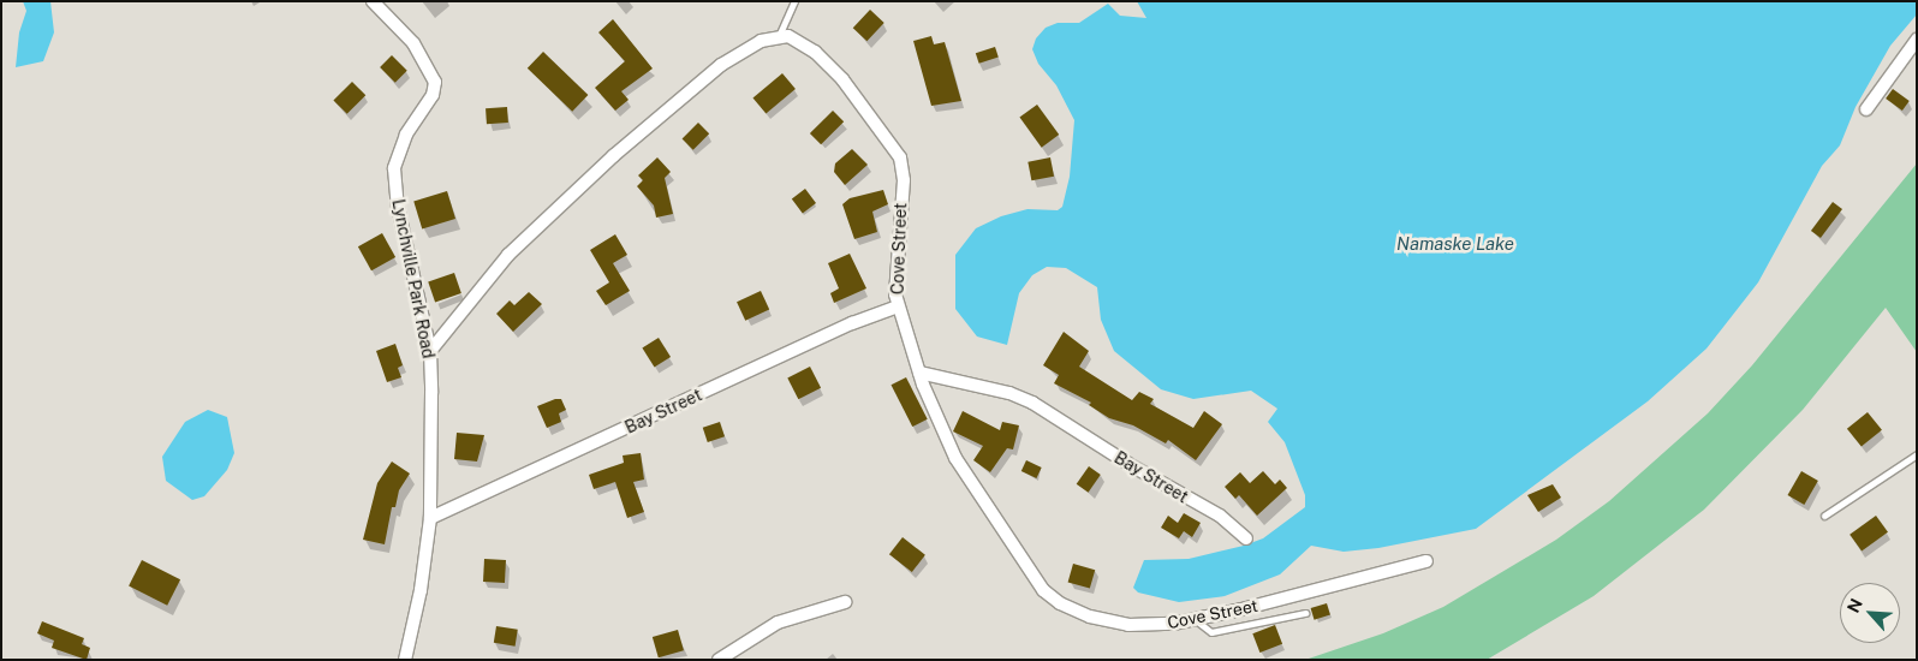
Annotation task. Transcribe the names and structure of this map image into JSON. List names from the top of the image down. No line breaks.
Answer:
{"streets":{"street":["Cove Street","Lynchville Park Road","Bay Street"]},"crossings":[["Cove Street","Bay Street"],["Lynchville Park Road","Bay Street"]],"water":["Namaske Lake"],"north":"top left"}
